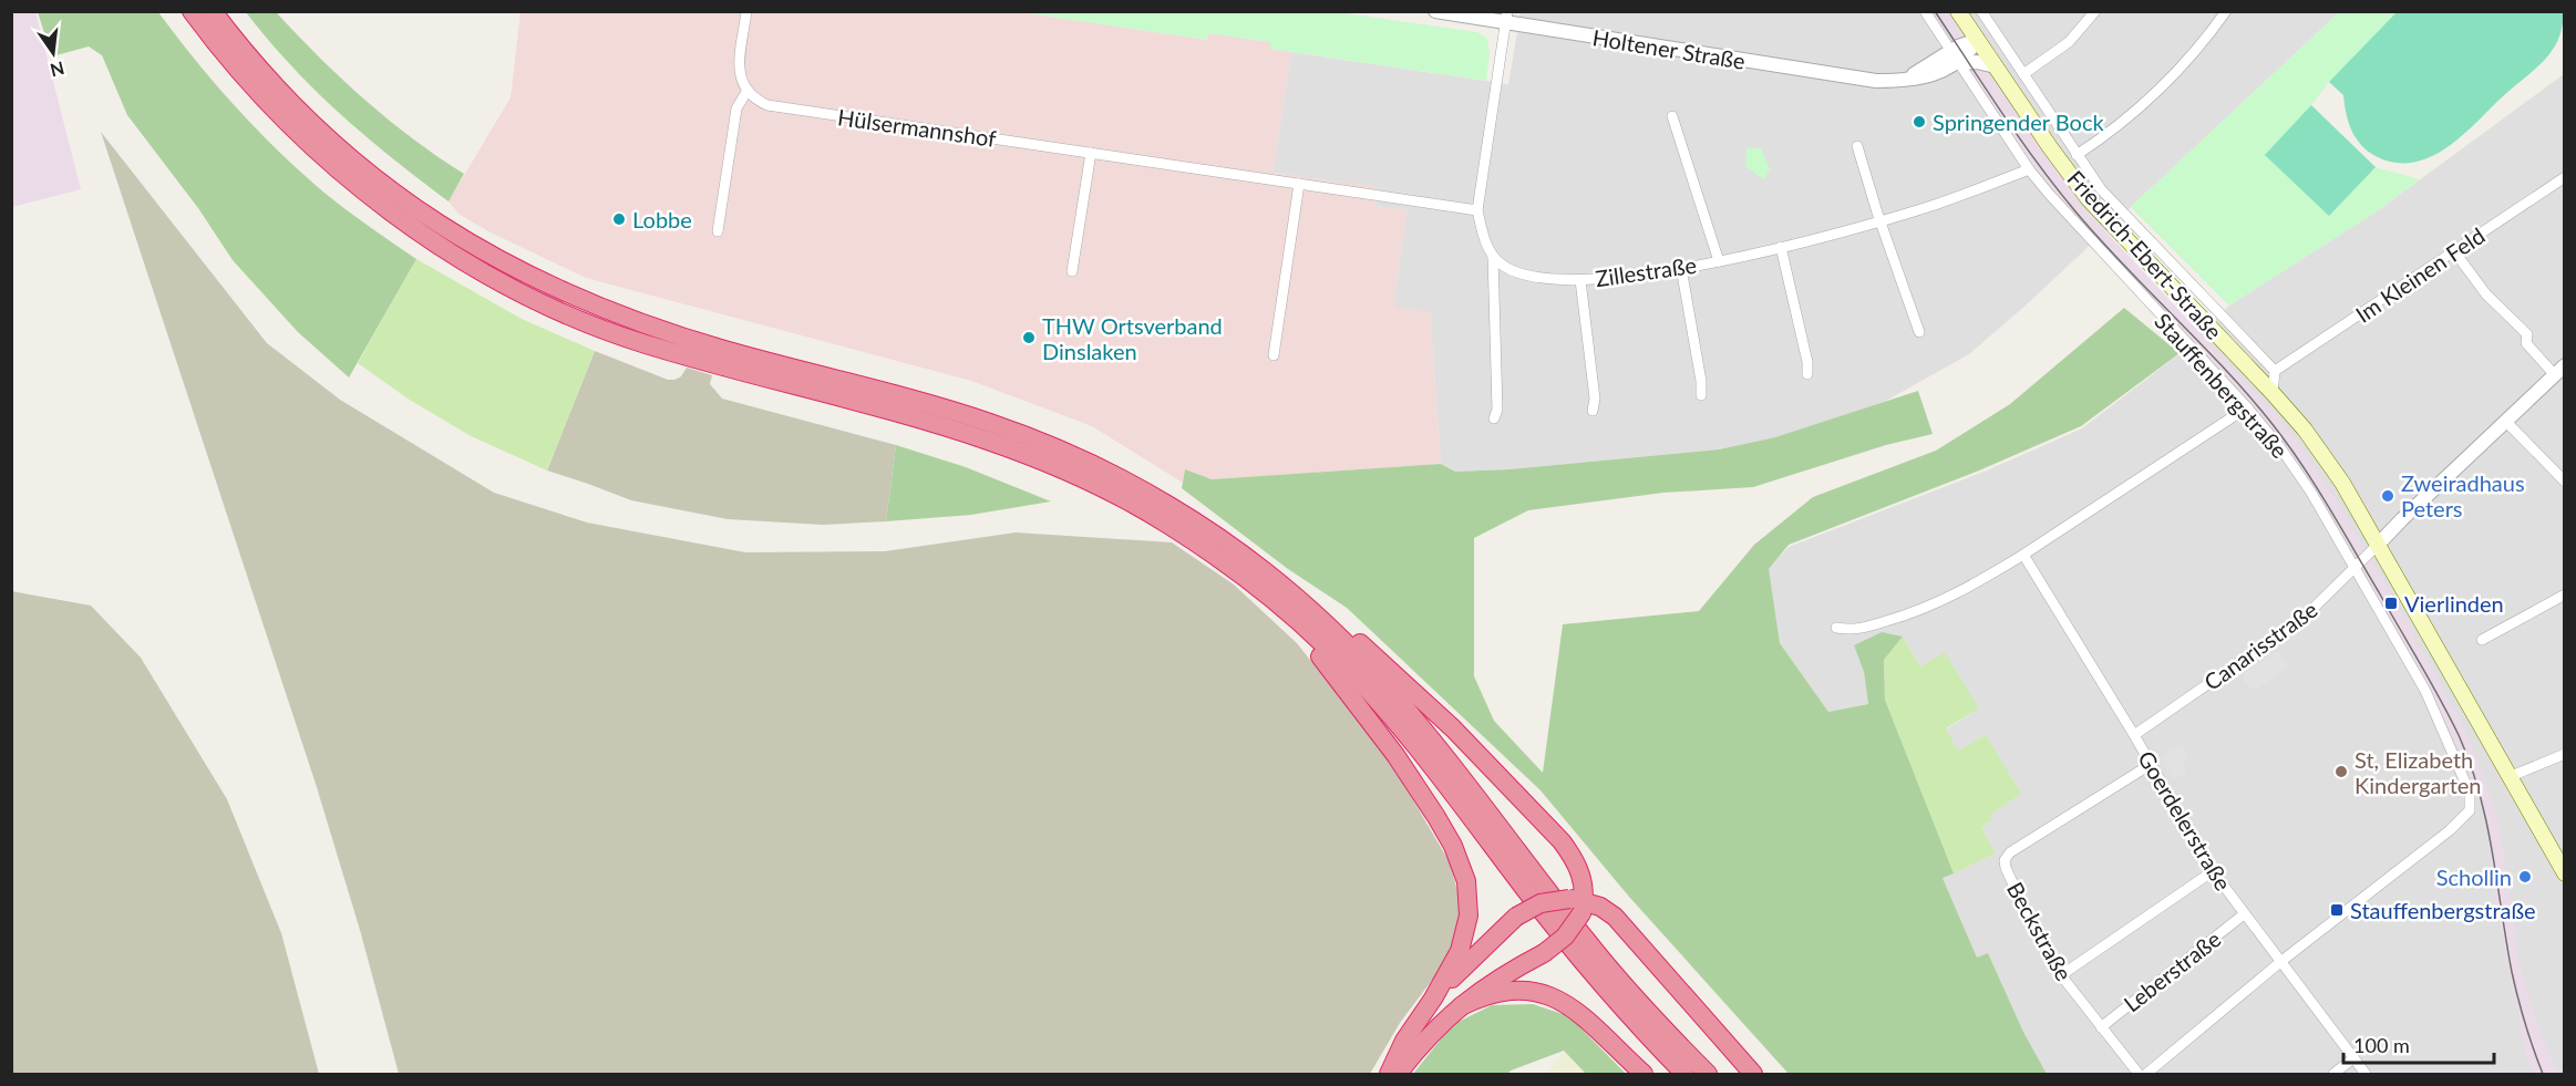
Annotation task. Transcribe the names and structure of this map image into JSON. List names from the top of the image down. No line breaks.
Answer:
{"streets":{"main road":["Friedrich-Ebert-Straße"],"street":["Holtener Straße","Hülsermannshof","Zillestraße","Im Kleinen Feld","Stauffenbergstraße","Canarisstraße","Goerdelerstraße","Beckstraße","Leberstraße"]},"crossings":[["Holtener Straße","Friedrich-Ebert-Straße"],["Holtener Straße","Stauffenbergstraße"],["Friedrich-Ebert-Straße","Im Kleinen Feld"],["Friedrich-Ebert-Straße","Canarisstraße"],["Zillestraße","Stauffenbergstraße"],["Stauffenbergstraße","Canarisstraße"],["Stauffenbergstraße","Goerdelerstraße"],["Canarisstraße","Goerdelerstraße"],["Goerdelerstraße","Beckstraße"],["Goerdelerstraße","Leberstraße"],["Beckstraße","Leberstraße"]],"places":{"other":["Springender Bock","Lobbe","THW Ortsverband Dinslaken","Zweiradhaus Peters","St, Elizabeth Kindergarten","Schollin"],"transit":["Vierlinden","Stauffenbergstraße"]},"scale_bar":"100 m","north":"bottom"}
